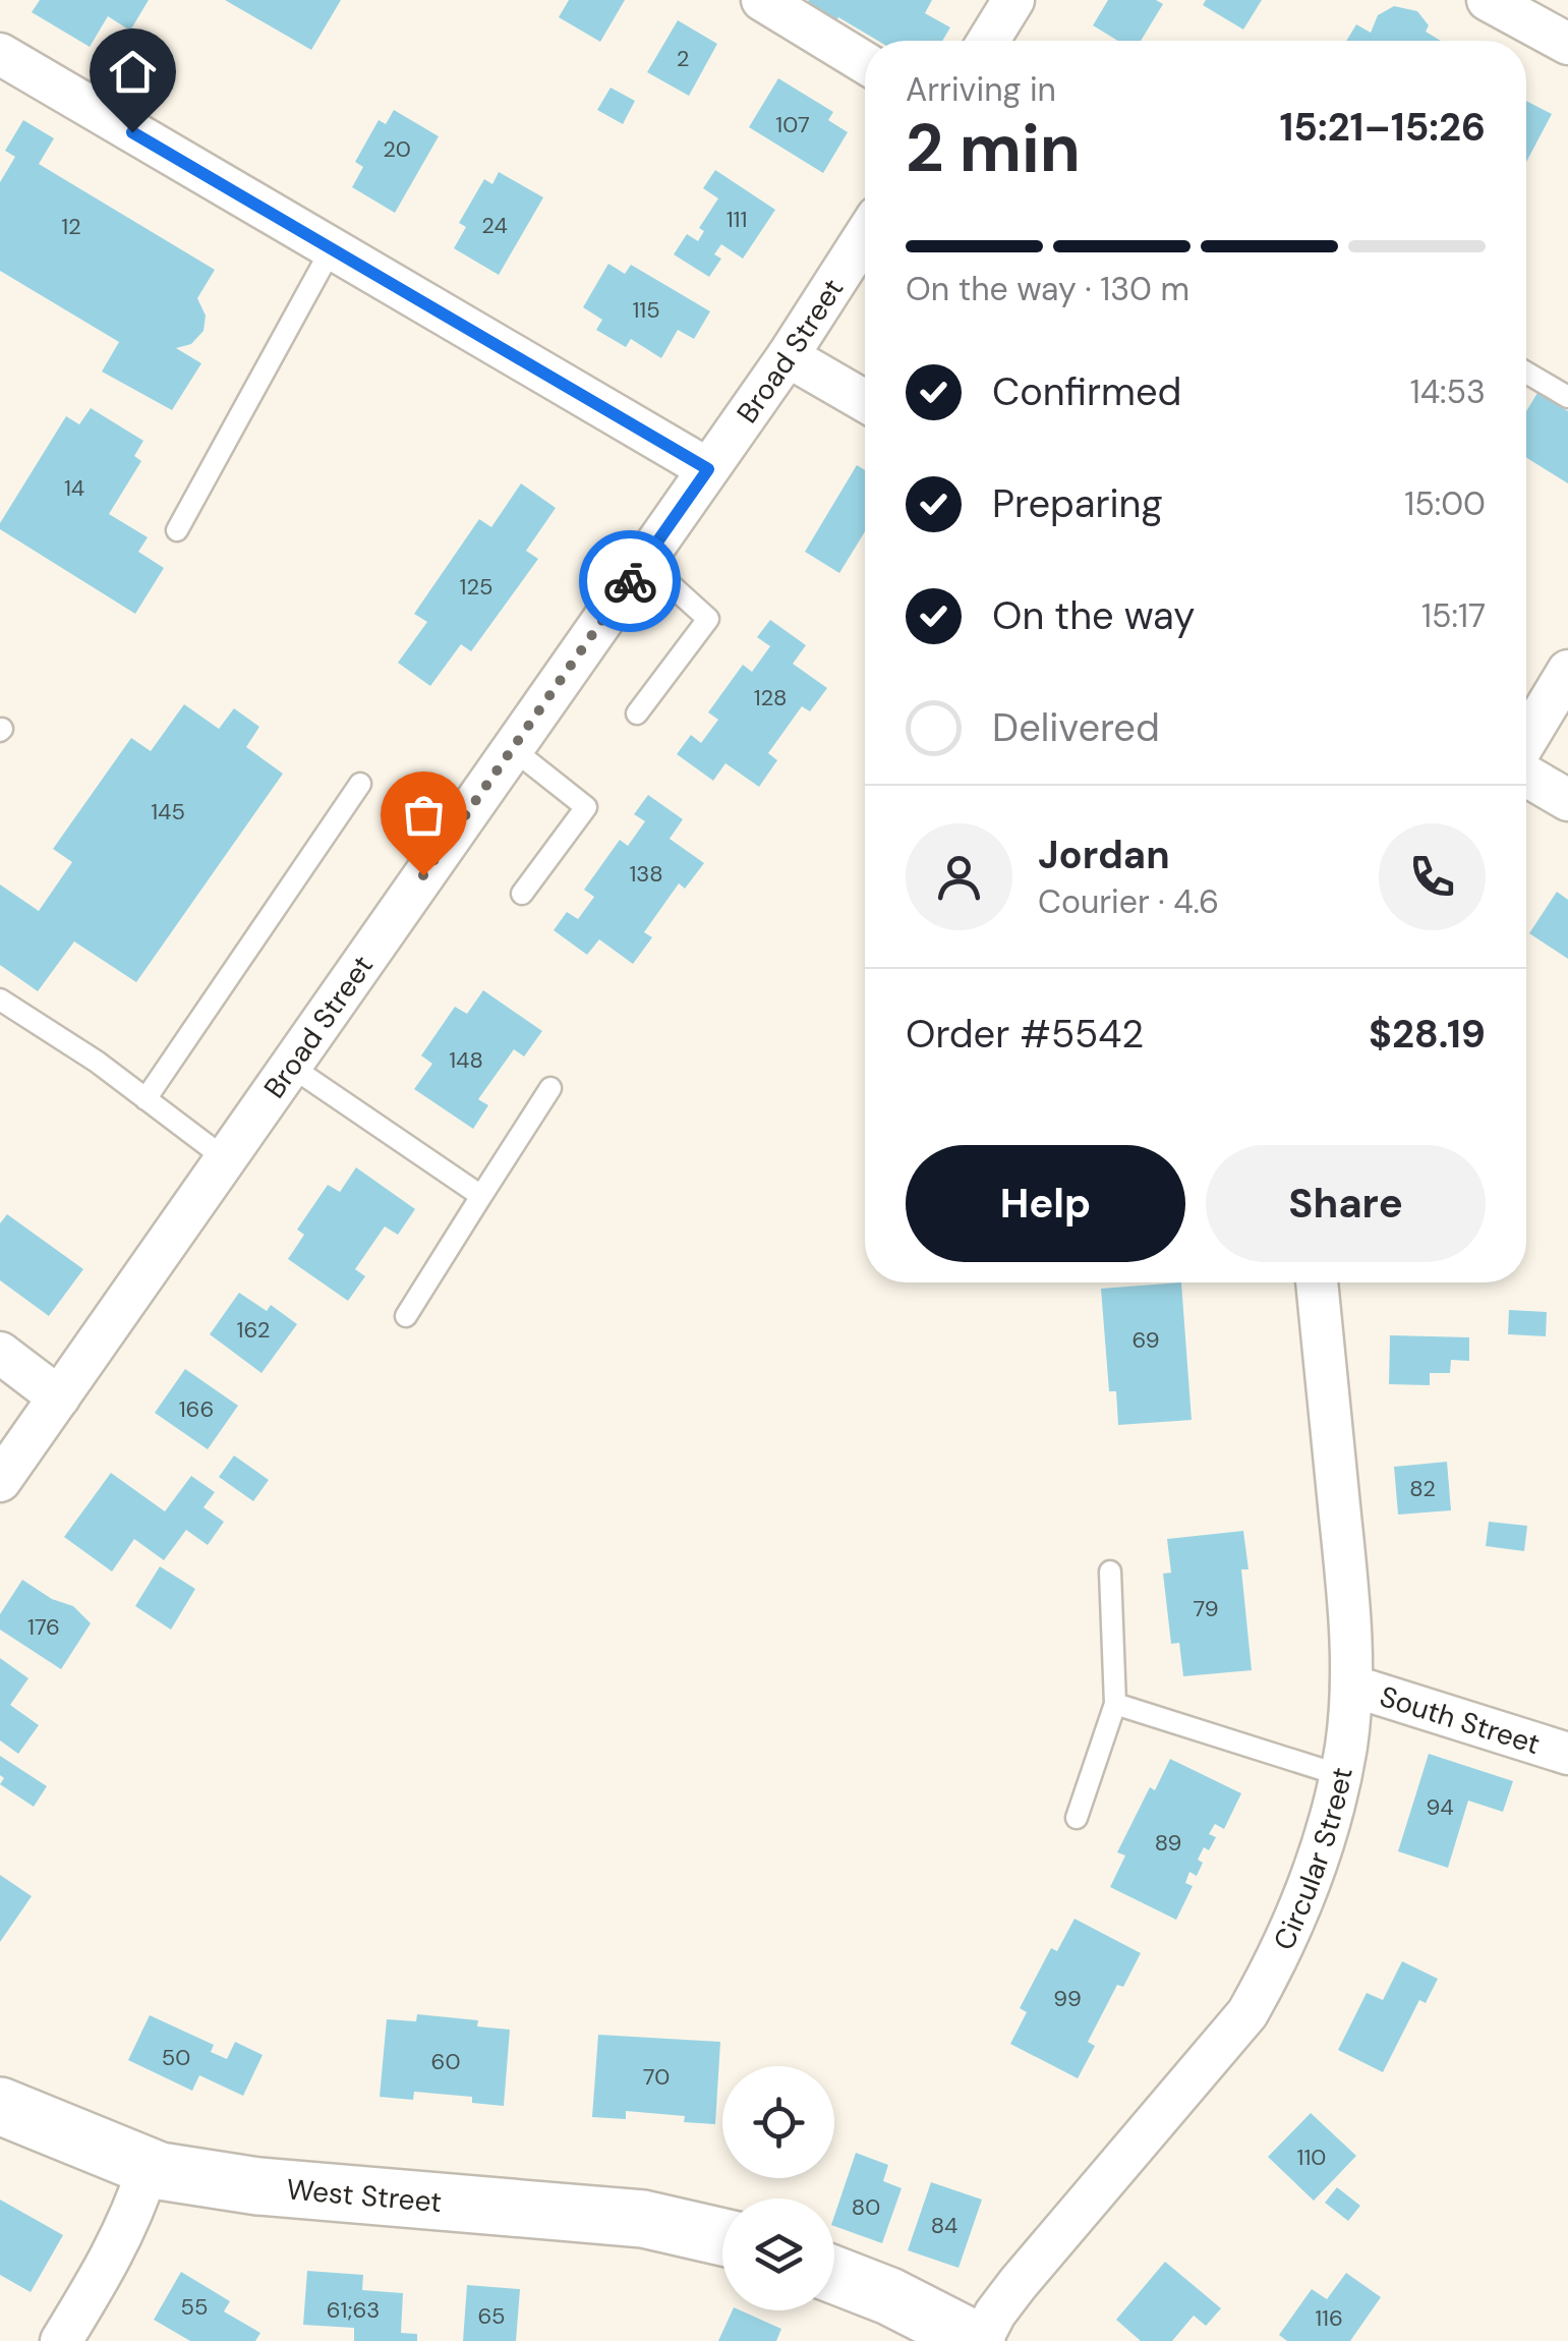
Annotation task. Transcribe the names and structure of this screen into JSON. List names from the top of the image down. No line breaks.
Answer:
{"streets":{"street":["Broad Street","South Street","Circular Street","West Street"]},"crossings":[["South Street","Circular Street"]],"house_numbers":["2","107","20","111","24","12","115","14","125","128","145","138","148","162","69","166","82","79","176","94","89","99","50","60","70","110","80","84","55","61;63","65","116"],"page":{"heading":["2 min","Arriving in","15:21–15:26"],"panel":["Jordan","Courier · 4.6","Order #5542","$28.19"],"bar":"On the way · 130 m","list":[["Confirmed","14:53"],["Preparing","15:00"],["On the way","15:17"],"Delivered"],"buttons":["Help","Share"]}}
